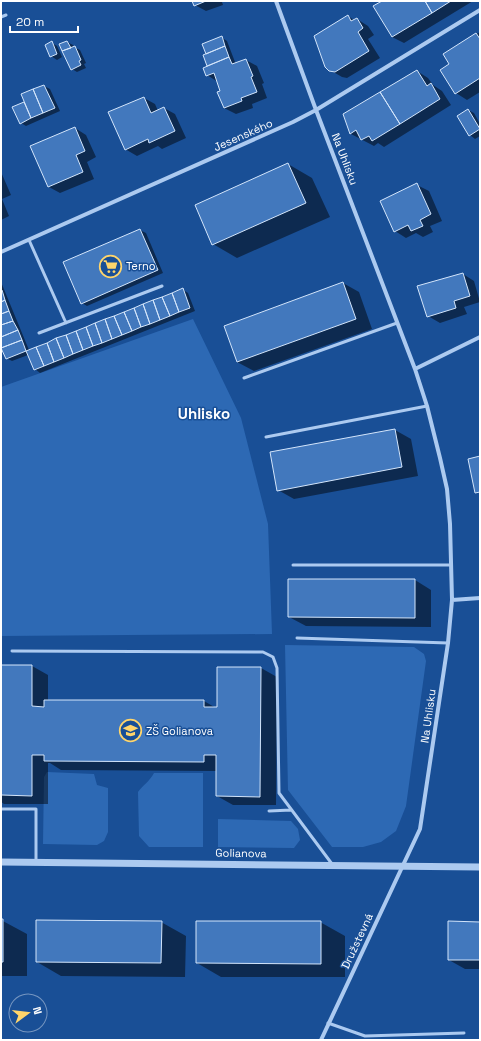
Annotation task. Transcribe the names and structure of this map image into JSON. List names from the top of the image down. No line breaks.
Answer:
{"streets":{"street":["Jesenského","Na Uhlisku","Golianova","Družstevná"]},"crossings":[["Jesenského","Na Uhlisku"],["Na Uhlisku","Golianova"],["Na Uhlisku","Družstevná"],["Golianova","Družstevná"]],"districts":["Uhlisko"],"places":{"supermarket":["Terno"],"school or university":["ZŠ Golianova"]},"scale_bar":"20 m","north":"right"}
